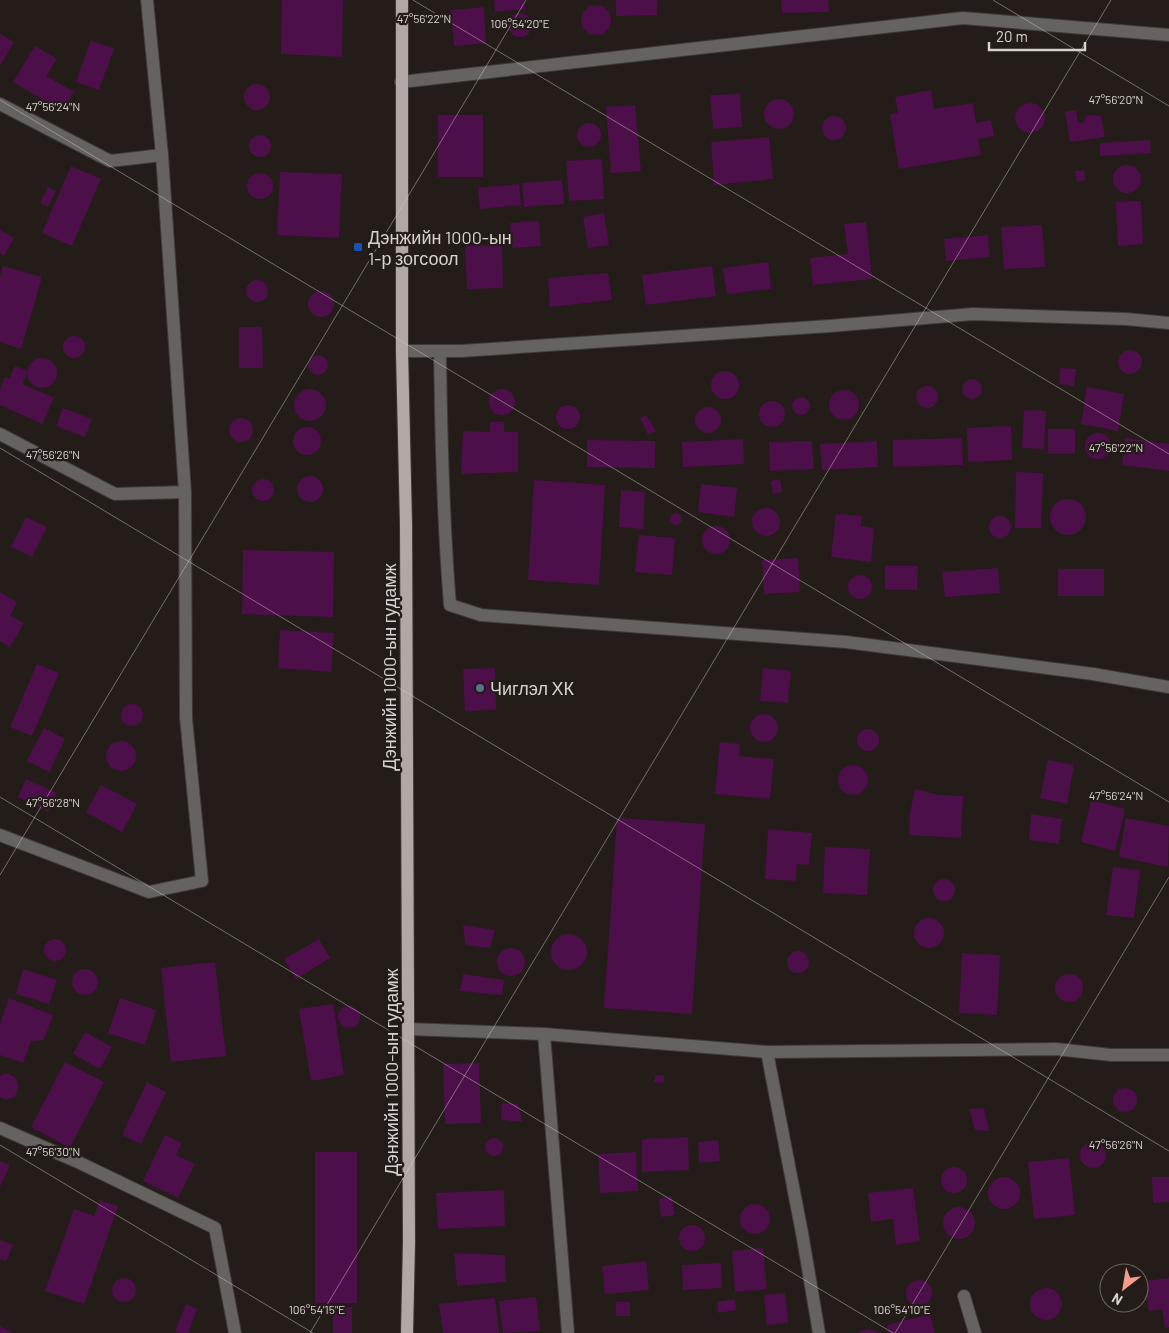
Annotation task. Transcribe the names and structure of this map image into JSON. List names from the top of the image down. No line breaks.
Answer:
{"streets":{"main road":["Дэнжийн 1000-ын гудамж"]},"places":{"transit":["Дэнжийн 1000-ын 1-р зогсоол"],"other":["Чиглэл ХК"]},"scale_bar":"20 m","north":"bottom left","coordinates":["47°56'22\"N","106°54'20\"E","47°56'20\"N","47°56'24\"N","47°56'26\"N","47°56'28\"N","47°56'30\"N","106°54'15\"E","106°54'10\"E"]}
